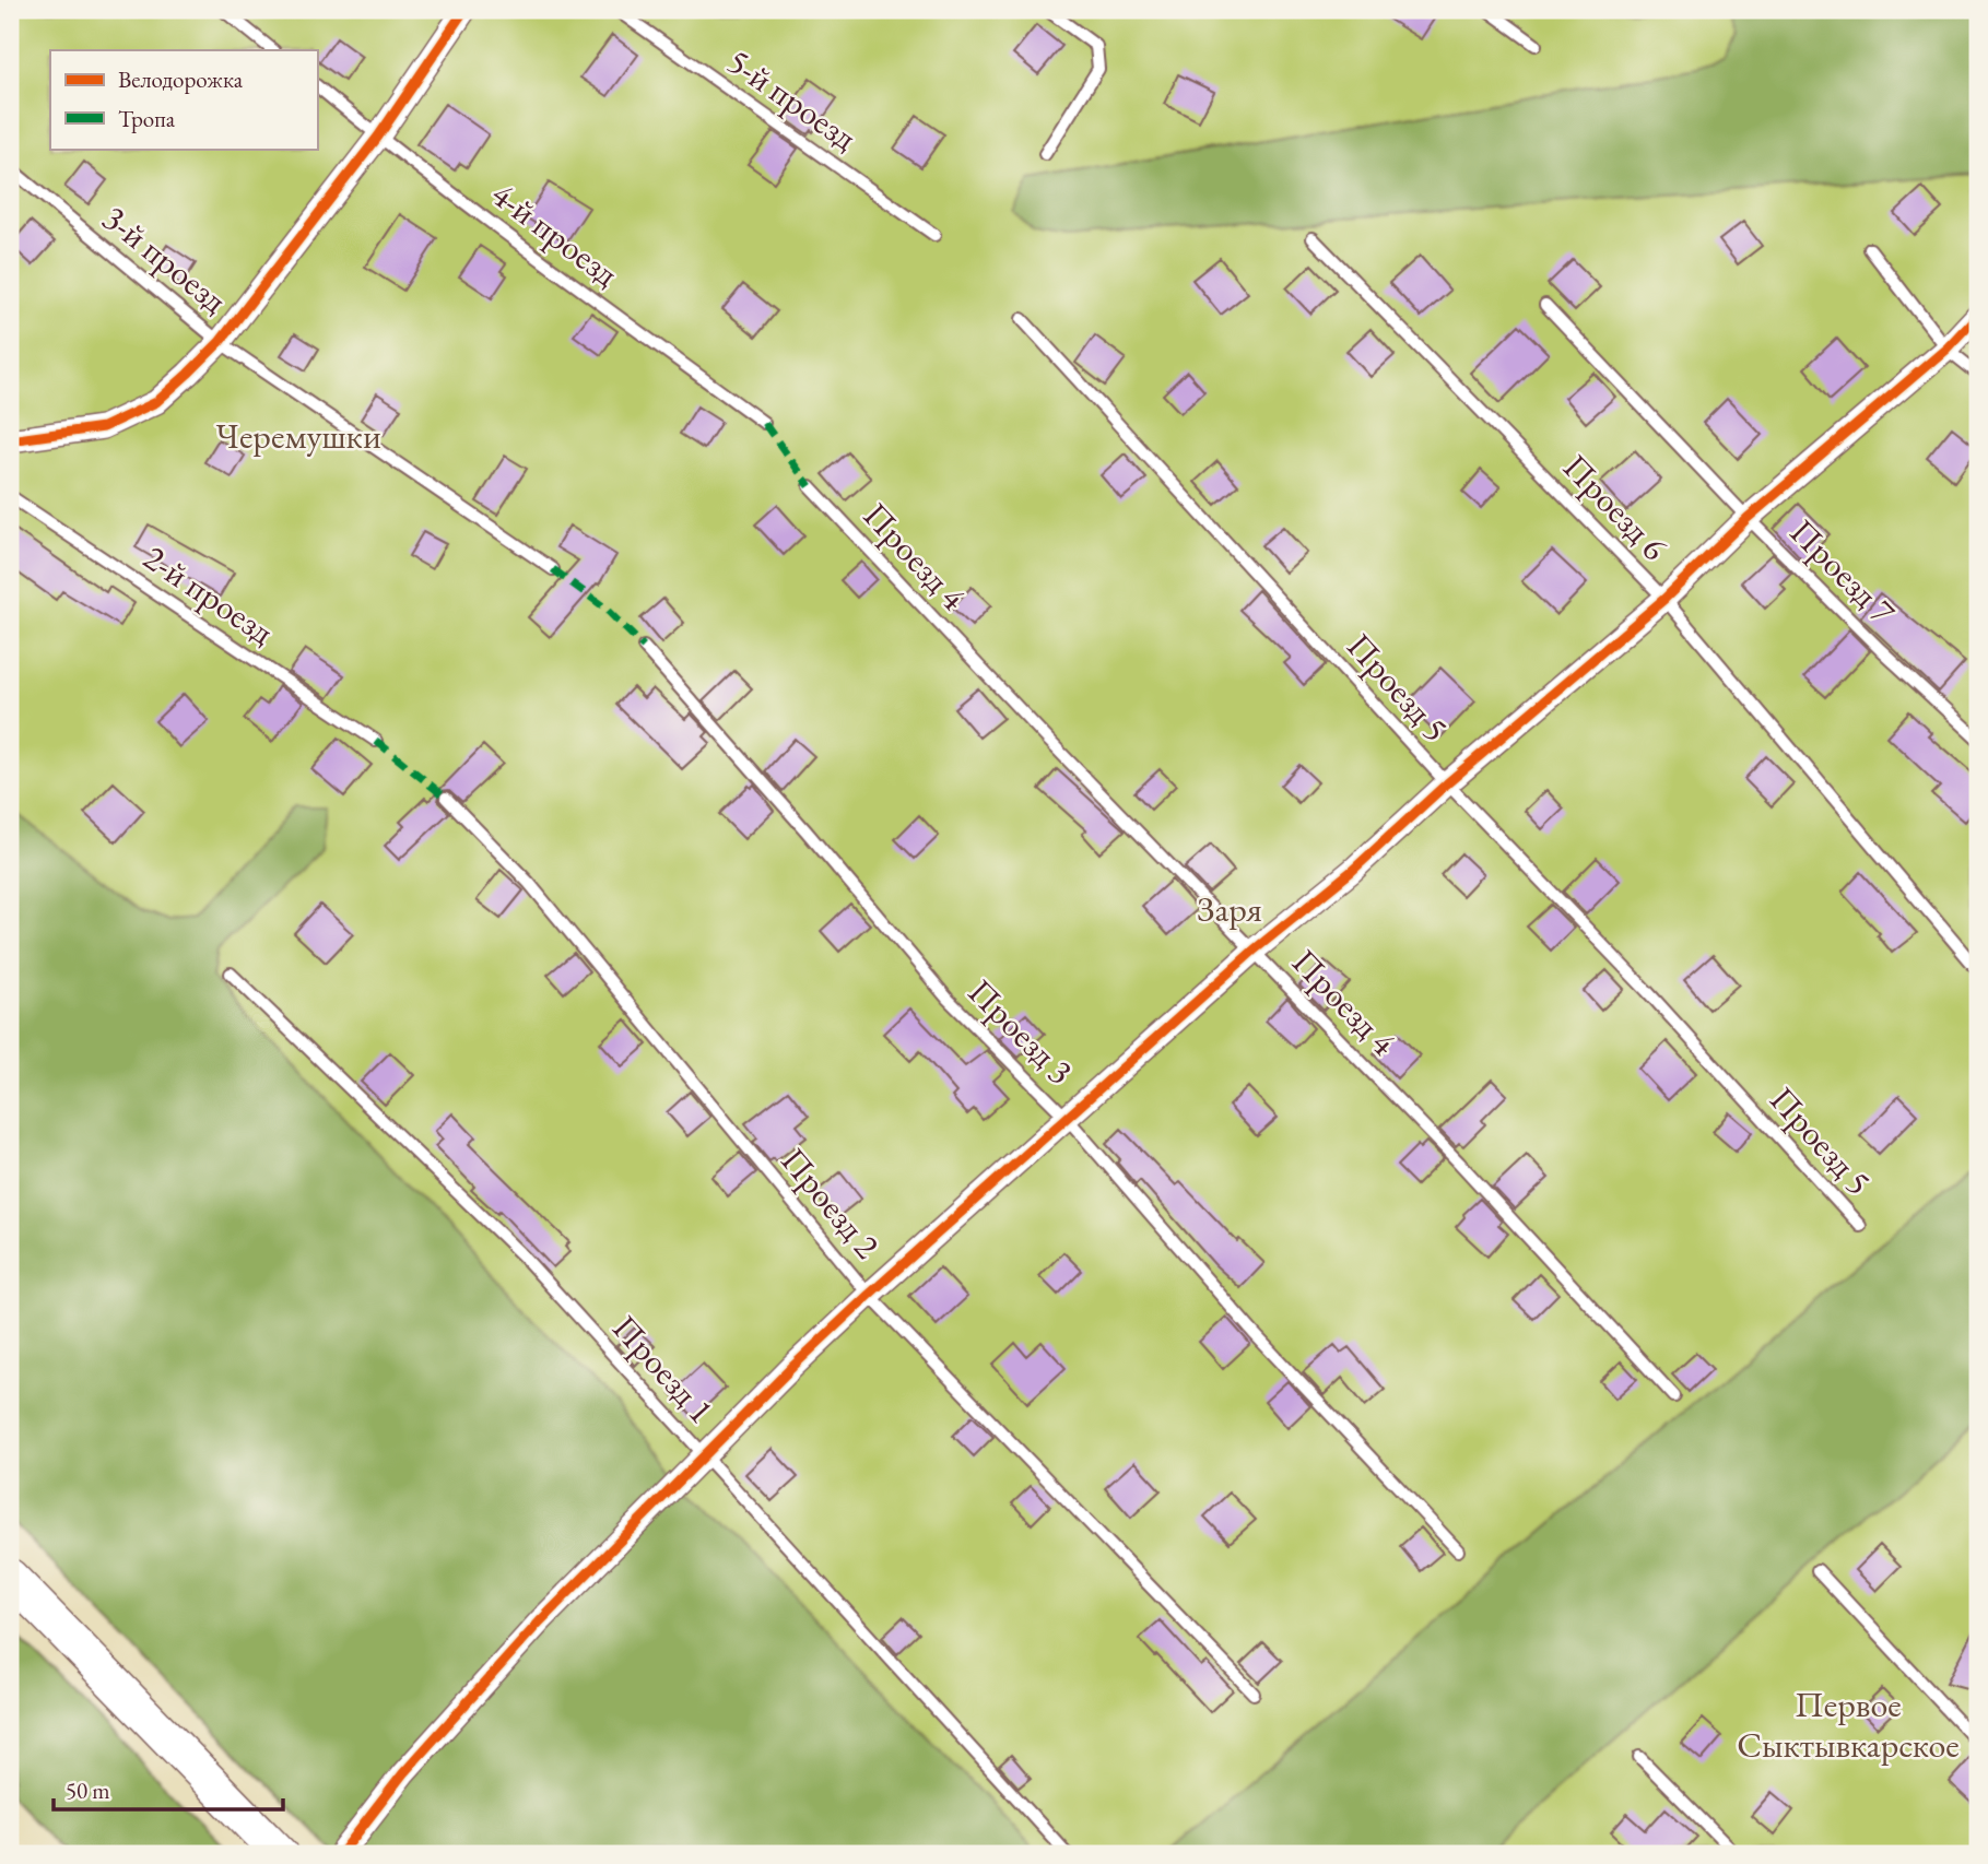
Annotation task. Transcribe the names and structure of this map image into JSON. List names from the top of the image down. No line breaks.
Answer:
{"streets":{"lane":["5-й проезд","4-й проезд","3-й проезд","Проезд 6","Проезд 4","Проезд 7","2-й проезд","Проезд 5","Проезд 3","Проезд 2","Проезд 1"]},"parks":["Черемушки","Заря","Первое Сыктывкарское"],"legend":["Велодорожка","Тропа"],"scale_bar":"50 m"}
